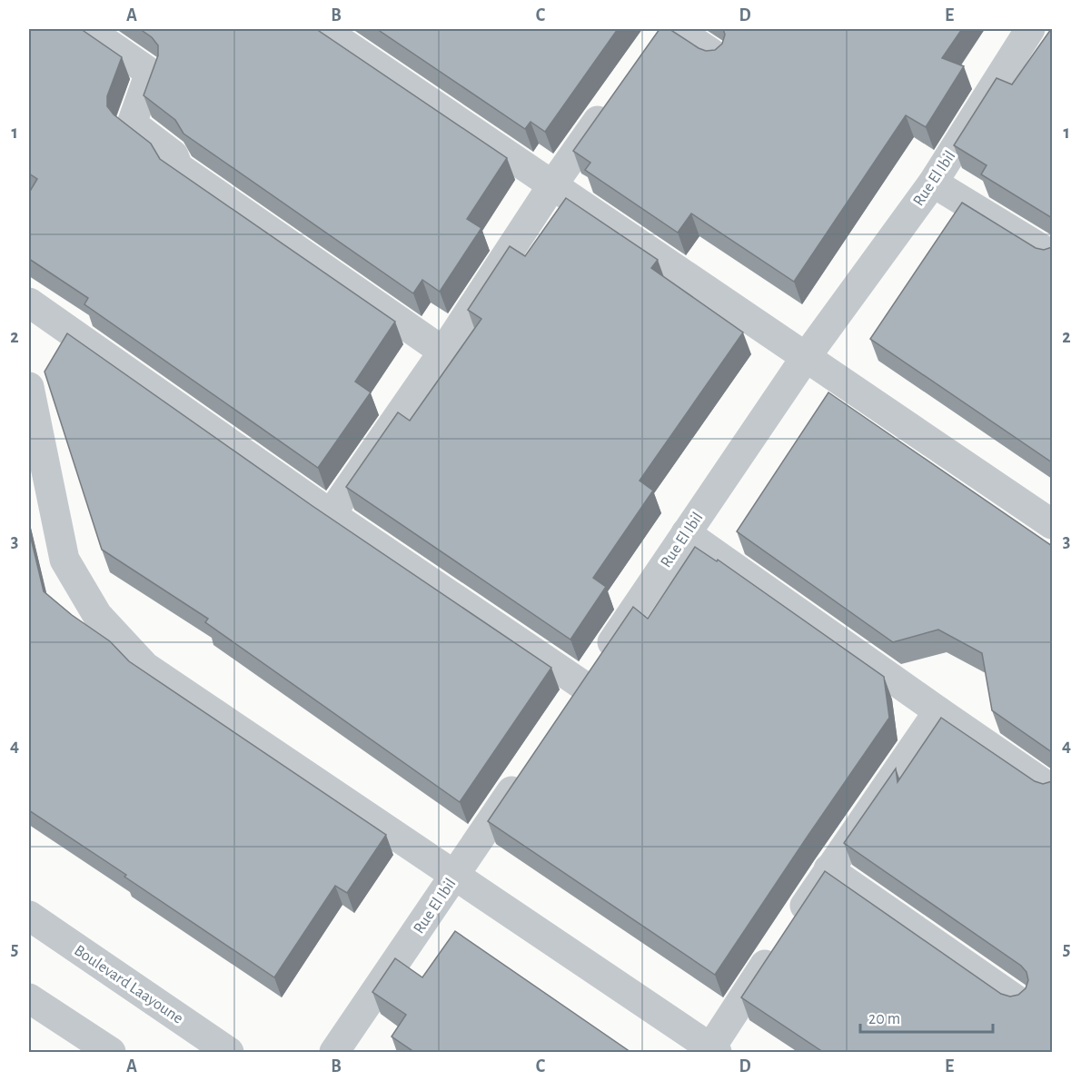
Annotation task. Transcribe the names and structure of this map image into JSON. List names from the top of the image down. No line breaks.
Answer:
{"streets":{"street":["Rue El Ibil","Boulevard Laayoune"]},"scale_bar":"20 m","grid":{"columns":["A","B","C","D","E"],"rows":["1","2","3","4","5"]}}
